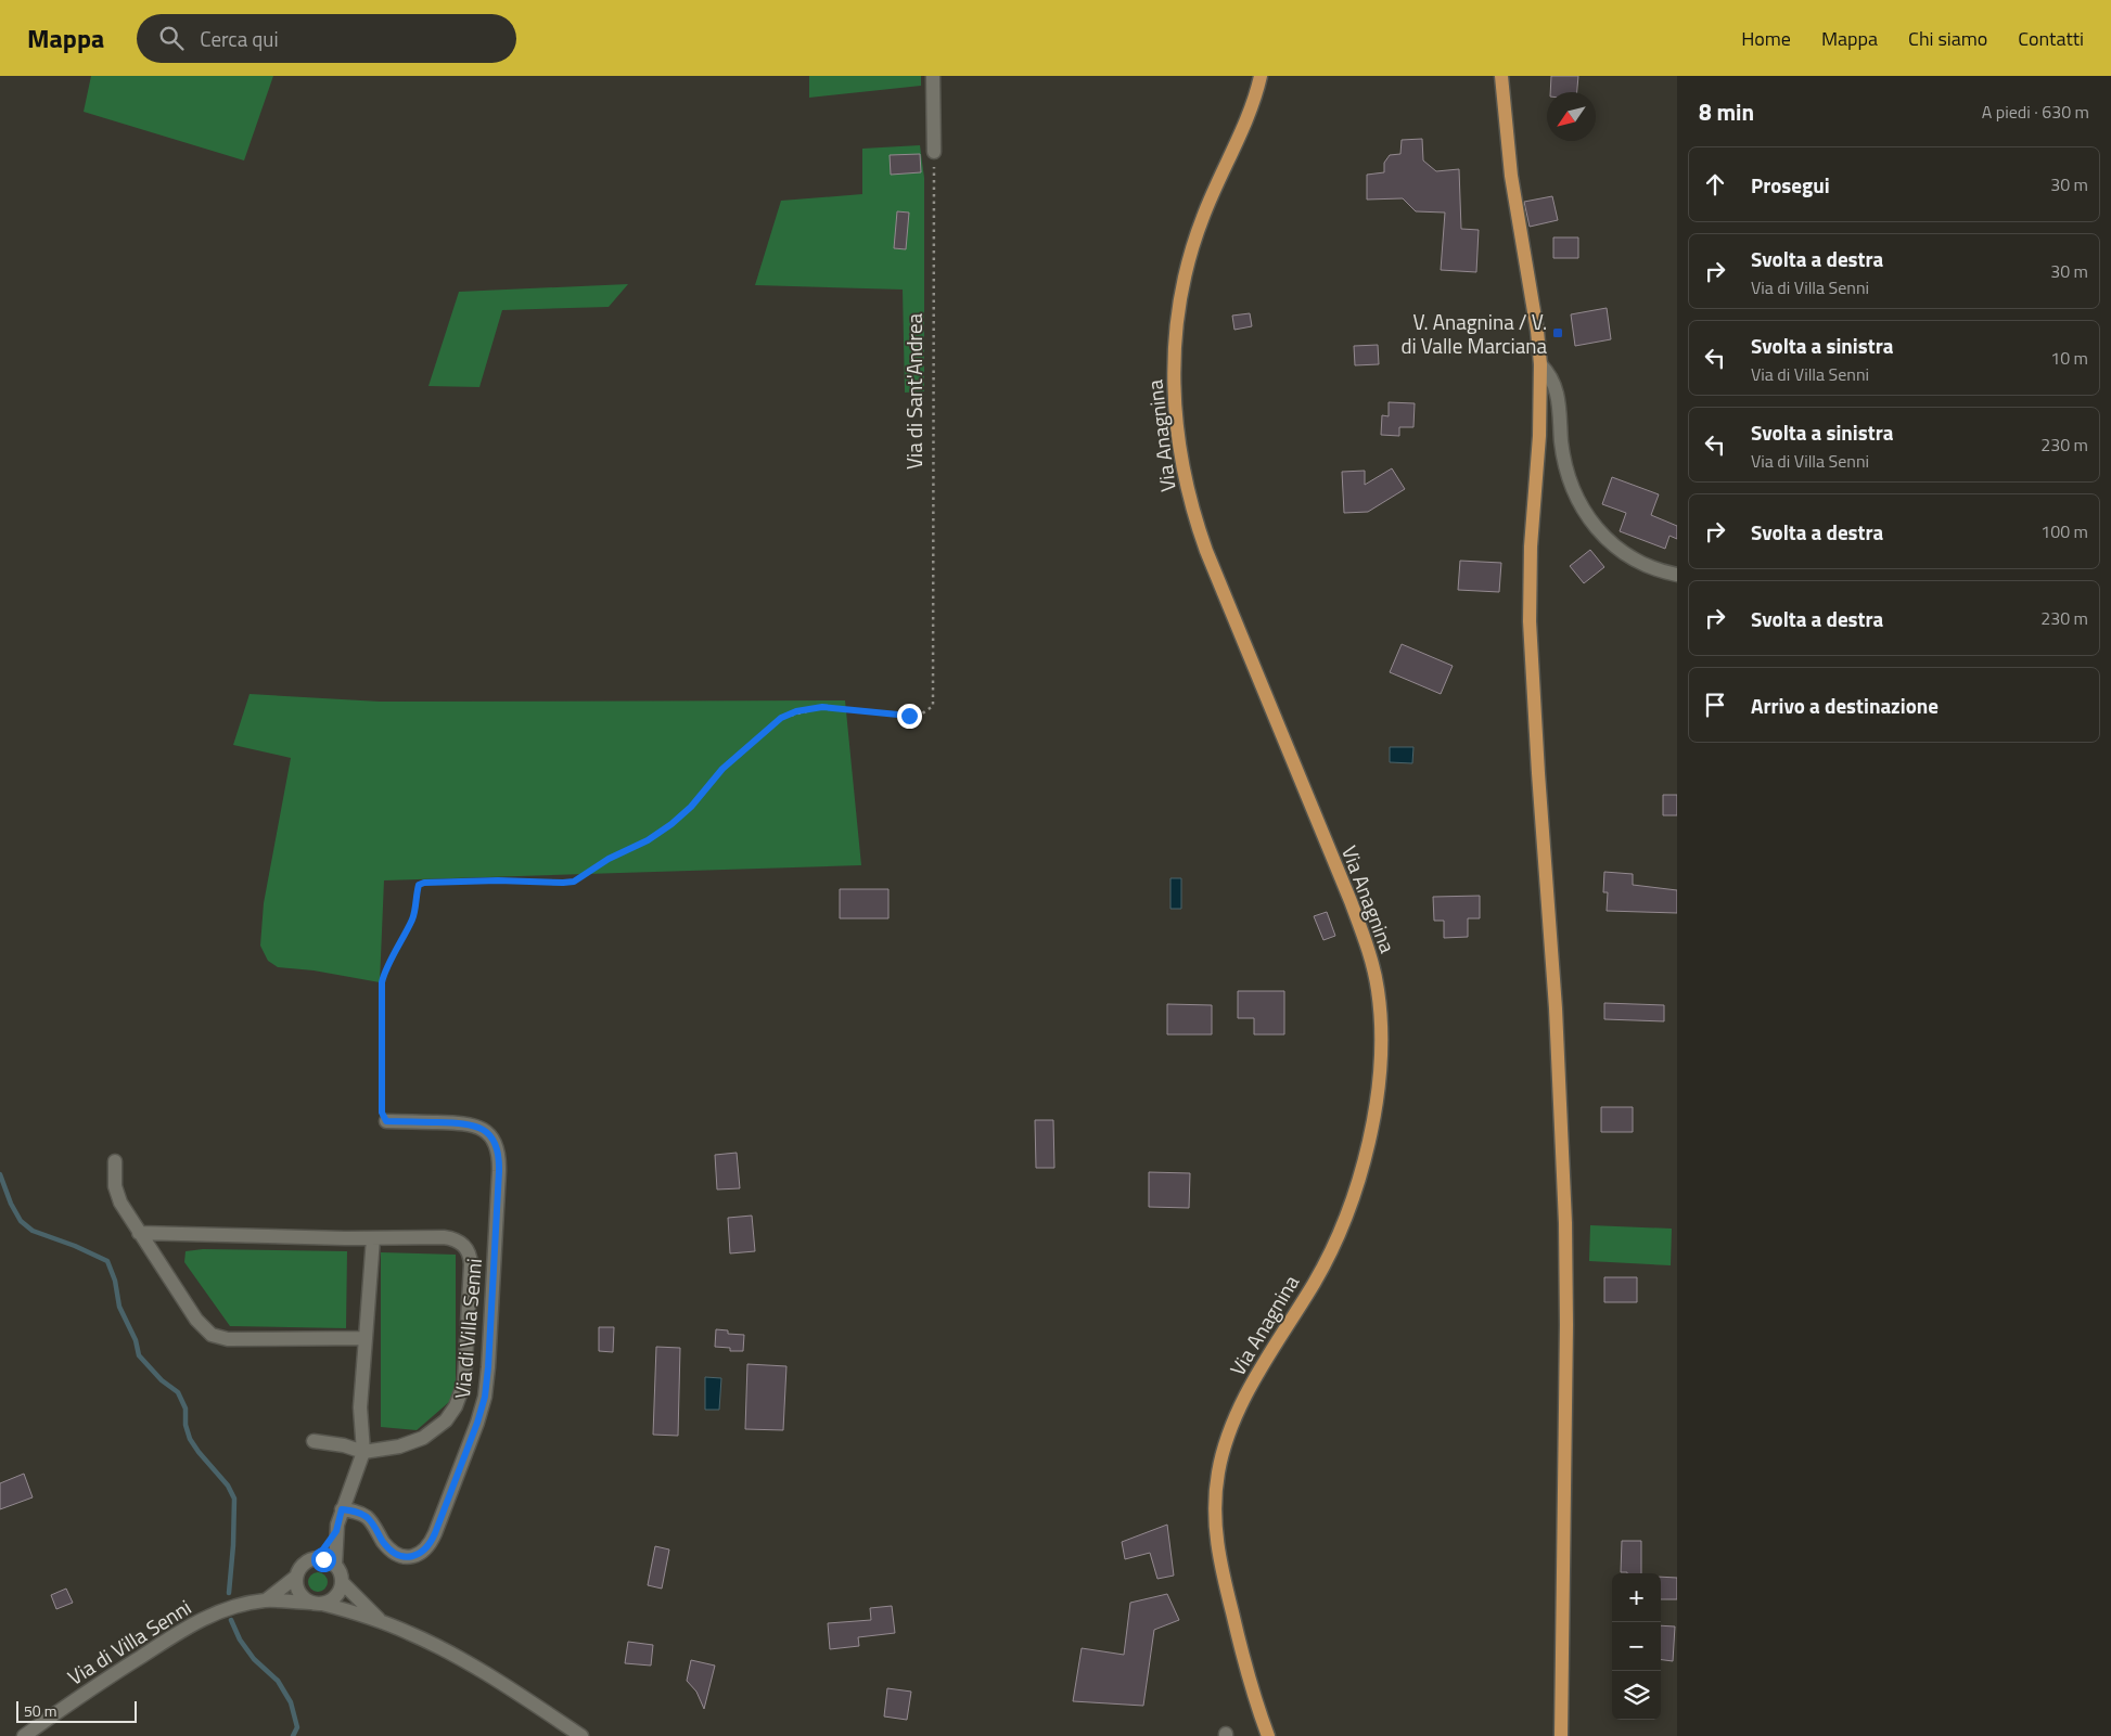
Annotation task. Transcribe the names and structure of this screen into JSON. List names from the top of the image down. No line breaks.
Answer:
{"streets":{"main road":["Via Anagnina"],"street":["Via di Villa Senni"],"path":["Via di Sant'Andrea"]},"crossings":[["Via di Sant'Andrea","Via di Villa Senni"]],"places":{"transit":["V. Anagnina / V. di Valle Marciana"]},"scale_bar":"50 m","north":"bottom left","page":{"header":"Mappa","search":"Cerca qui","nav":["Home","Mappa","Chi siamo","Contatti"],"heading":["8 min","A piedi · 630 m"],"list":[["Prosegui","30 m"],["Svolta a destra","Via di Villa Senni","30 m"],["Svolta a sinistra","Via di Villa Senni","10 m"],["Svolta a sinistra","Via di Villa Senni","230 m"],["Svolta a destra","100 m"],["Svolta a destra","230 m"],"Arrivo a destinazione"],"map_buttons":["+","−"],"scale":"50 m"}}
